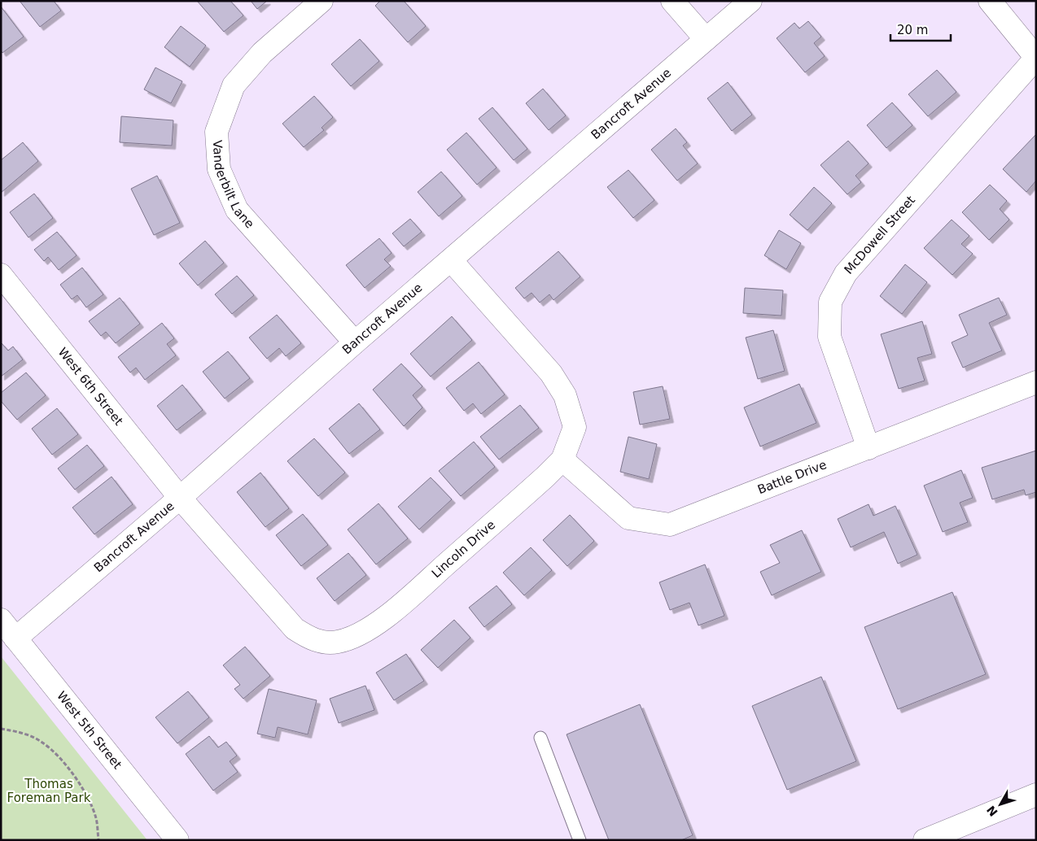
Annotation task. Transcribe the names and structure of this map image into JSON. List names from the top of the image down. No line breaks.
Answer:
{"streets":{"street":["Bancroft Avenue","Vanderbilt Lane","McDowell Street","West 6th Street","Battle Drive","Lincoln Drive","West 5th Street"]},"crossings":[["Bancroft Avenue","Vanderbilt Lane"],["Bancroft Avenue","West 6th Street"],["Bancroft Avenue","Lincoln Drive"],["Bancroft Avenue","West 5th Street"],["McDowell Street","Battle Drive"],["West 6th Street","Lincoln Drive"],["Battle Drive","Lincoln Drive"]],"parks":["Thomas Foreman Park"],"scale_bar":"20 m","north":"bottom left"}
